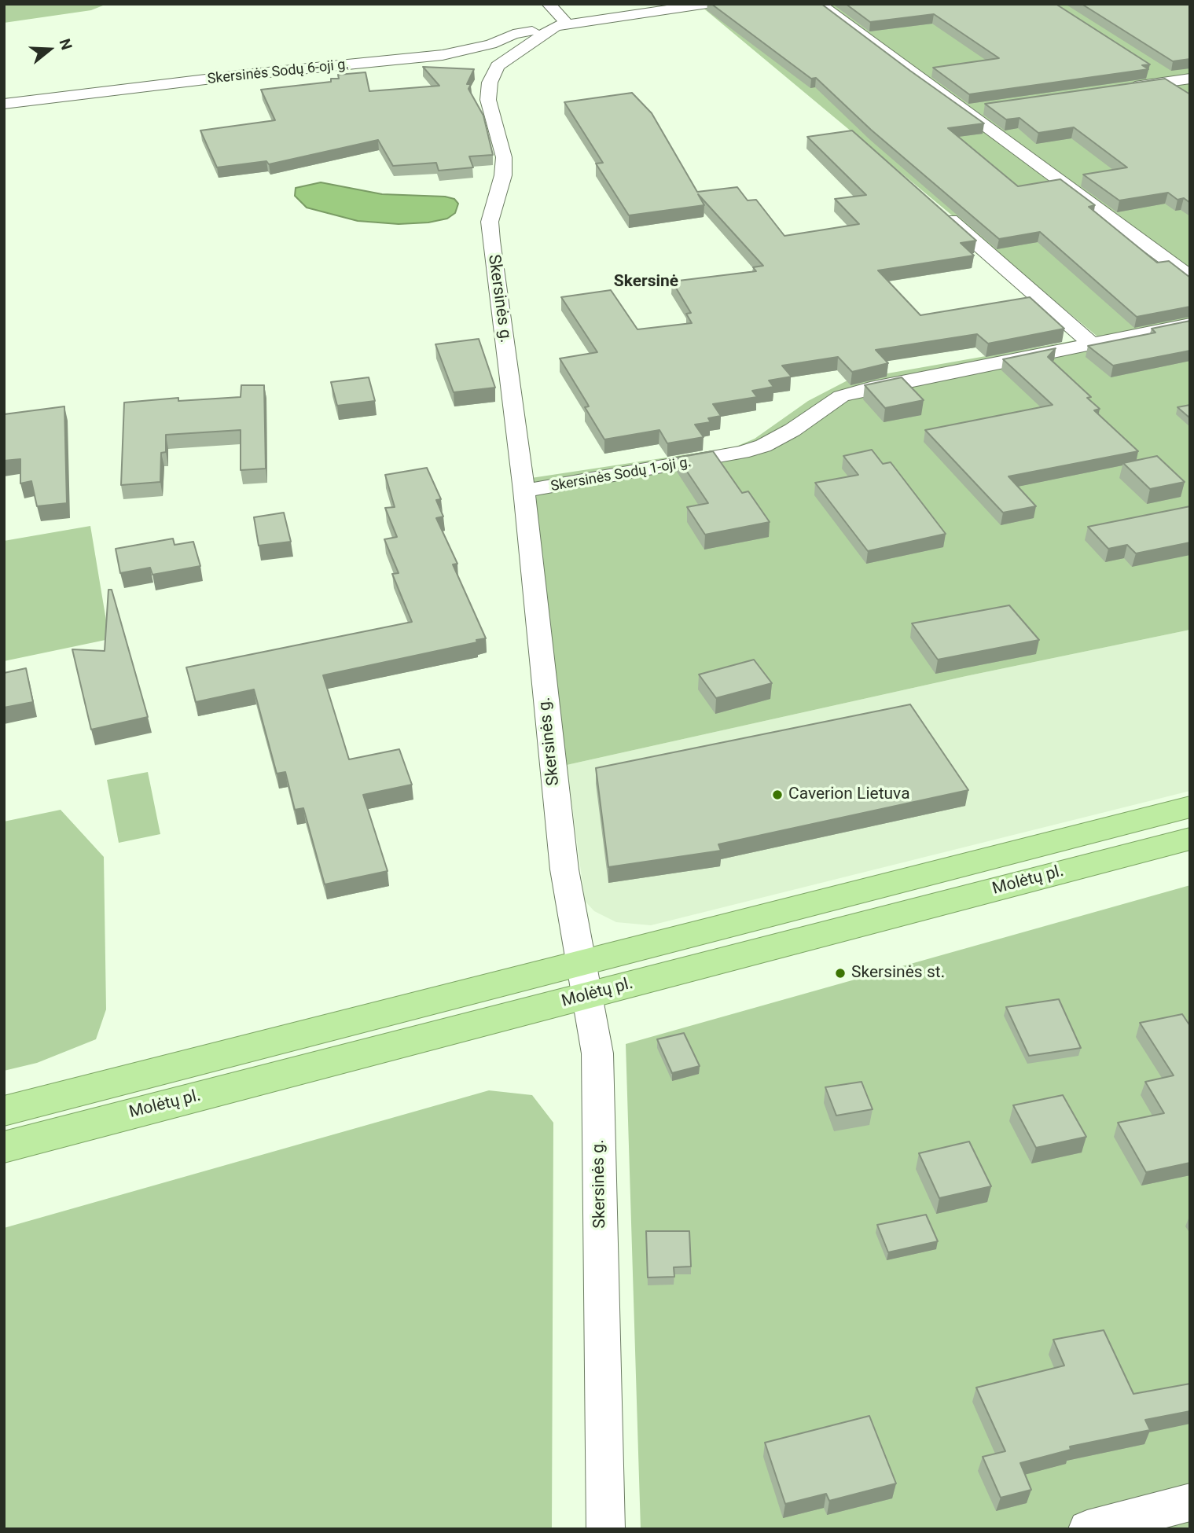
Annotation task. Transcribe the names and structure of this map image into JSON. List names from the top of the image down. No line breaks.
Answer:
{"streets":{"highway":["Molėtų pl."],"street":["Skersinės Sodų 6-oji g.","Skersinės g.","Skersinės Sodų 1-oji g."]},"crossings":[["Skersinės Sodų 6-oji g.","Skersinės g."],["Skersinės g.","Skersinės Sodų 1-oji g."],["Skersinės g.","Molėtų pl."]],"districts":["Skersinė"],"places":["Caverion Lietuva","Skersinės st."],"north":"right"}
